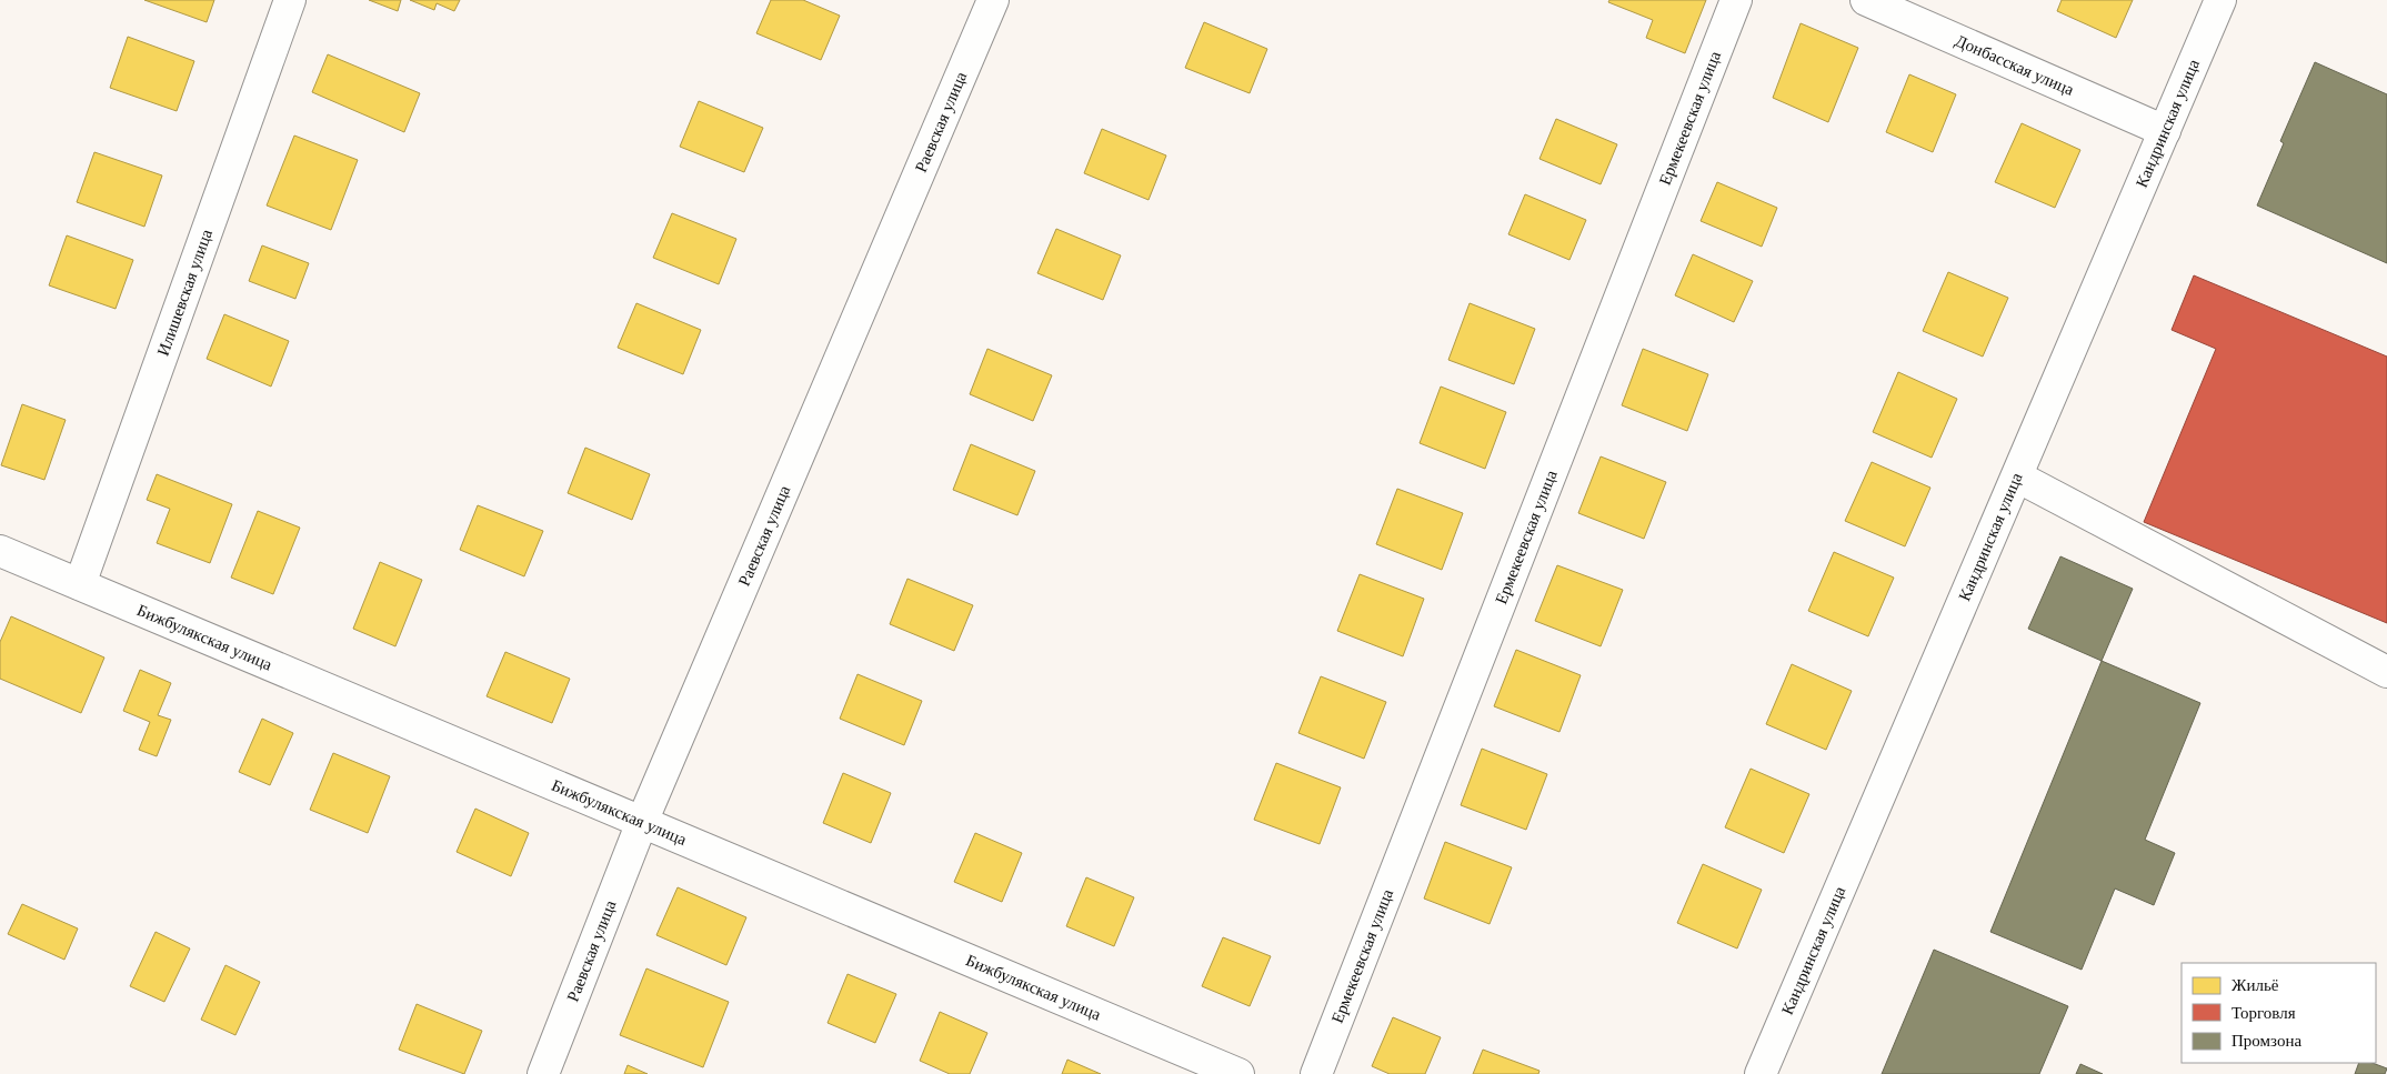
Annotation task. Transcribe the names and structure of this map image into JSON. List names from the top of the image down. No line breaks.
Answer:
{"streets":{"street":["Донбасская улица","Ермекеевская улица","Раевская улица","Кандринская улица","Илишевская улица","Бижбулякская улица"]},"crossings":[["Донбасская улица","Кандринская улица"],["Раевская улица","Бижбулякская улица"],["Илишевская улица","Бижбулякская улица"]],"legend":["Жильё","Торговля","Промзона"]}
